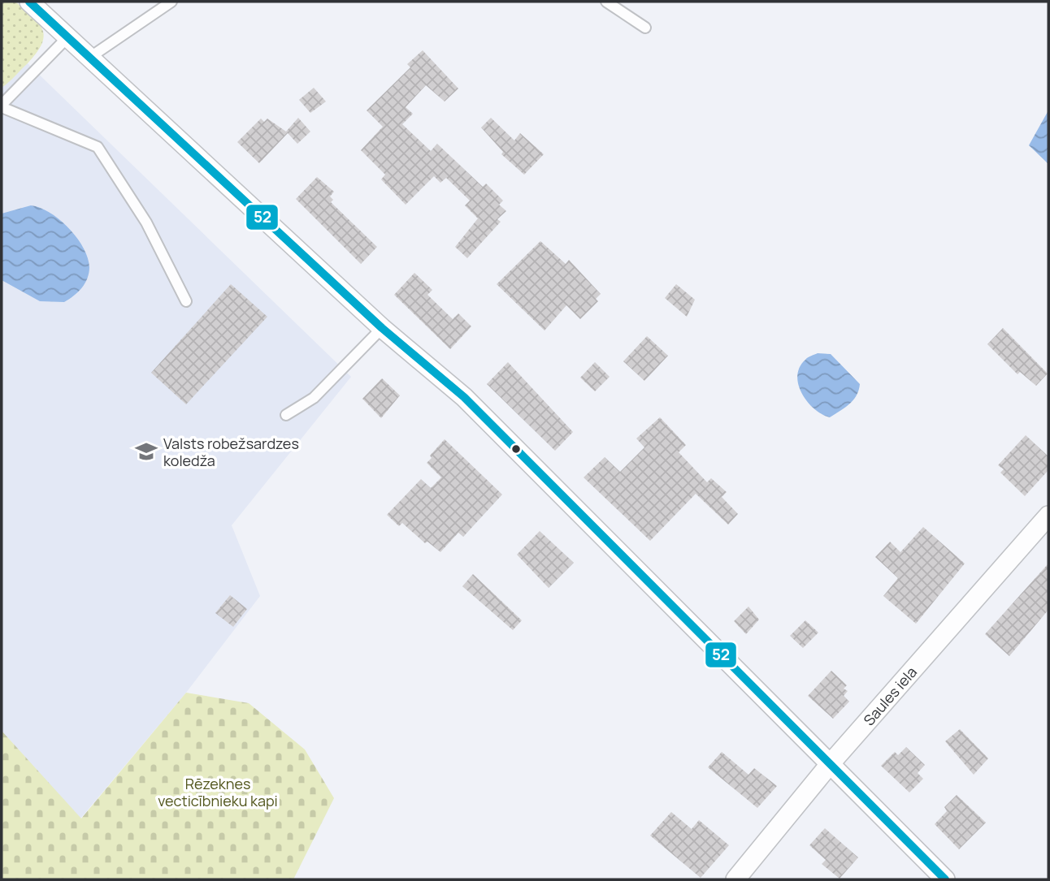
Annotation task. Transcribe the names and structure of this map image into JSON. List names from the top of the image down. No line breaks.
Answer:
{"streets":{"street":["Saules iela"]},"parks":["Rēzeknes vecticībnieku kapi"],"places":{"school or university":["Valsts robežsardzes koledža"]},"lines":["transit line 52"]}
